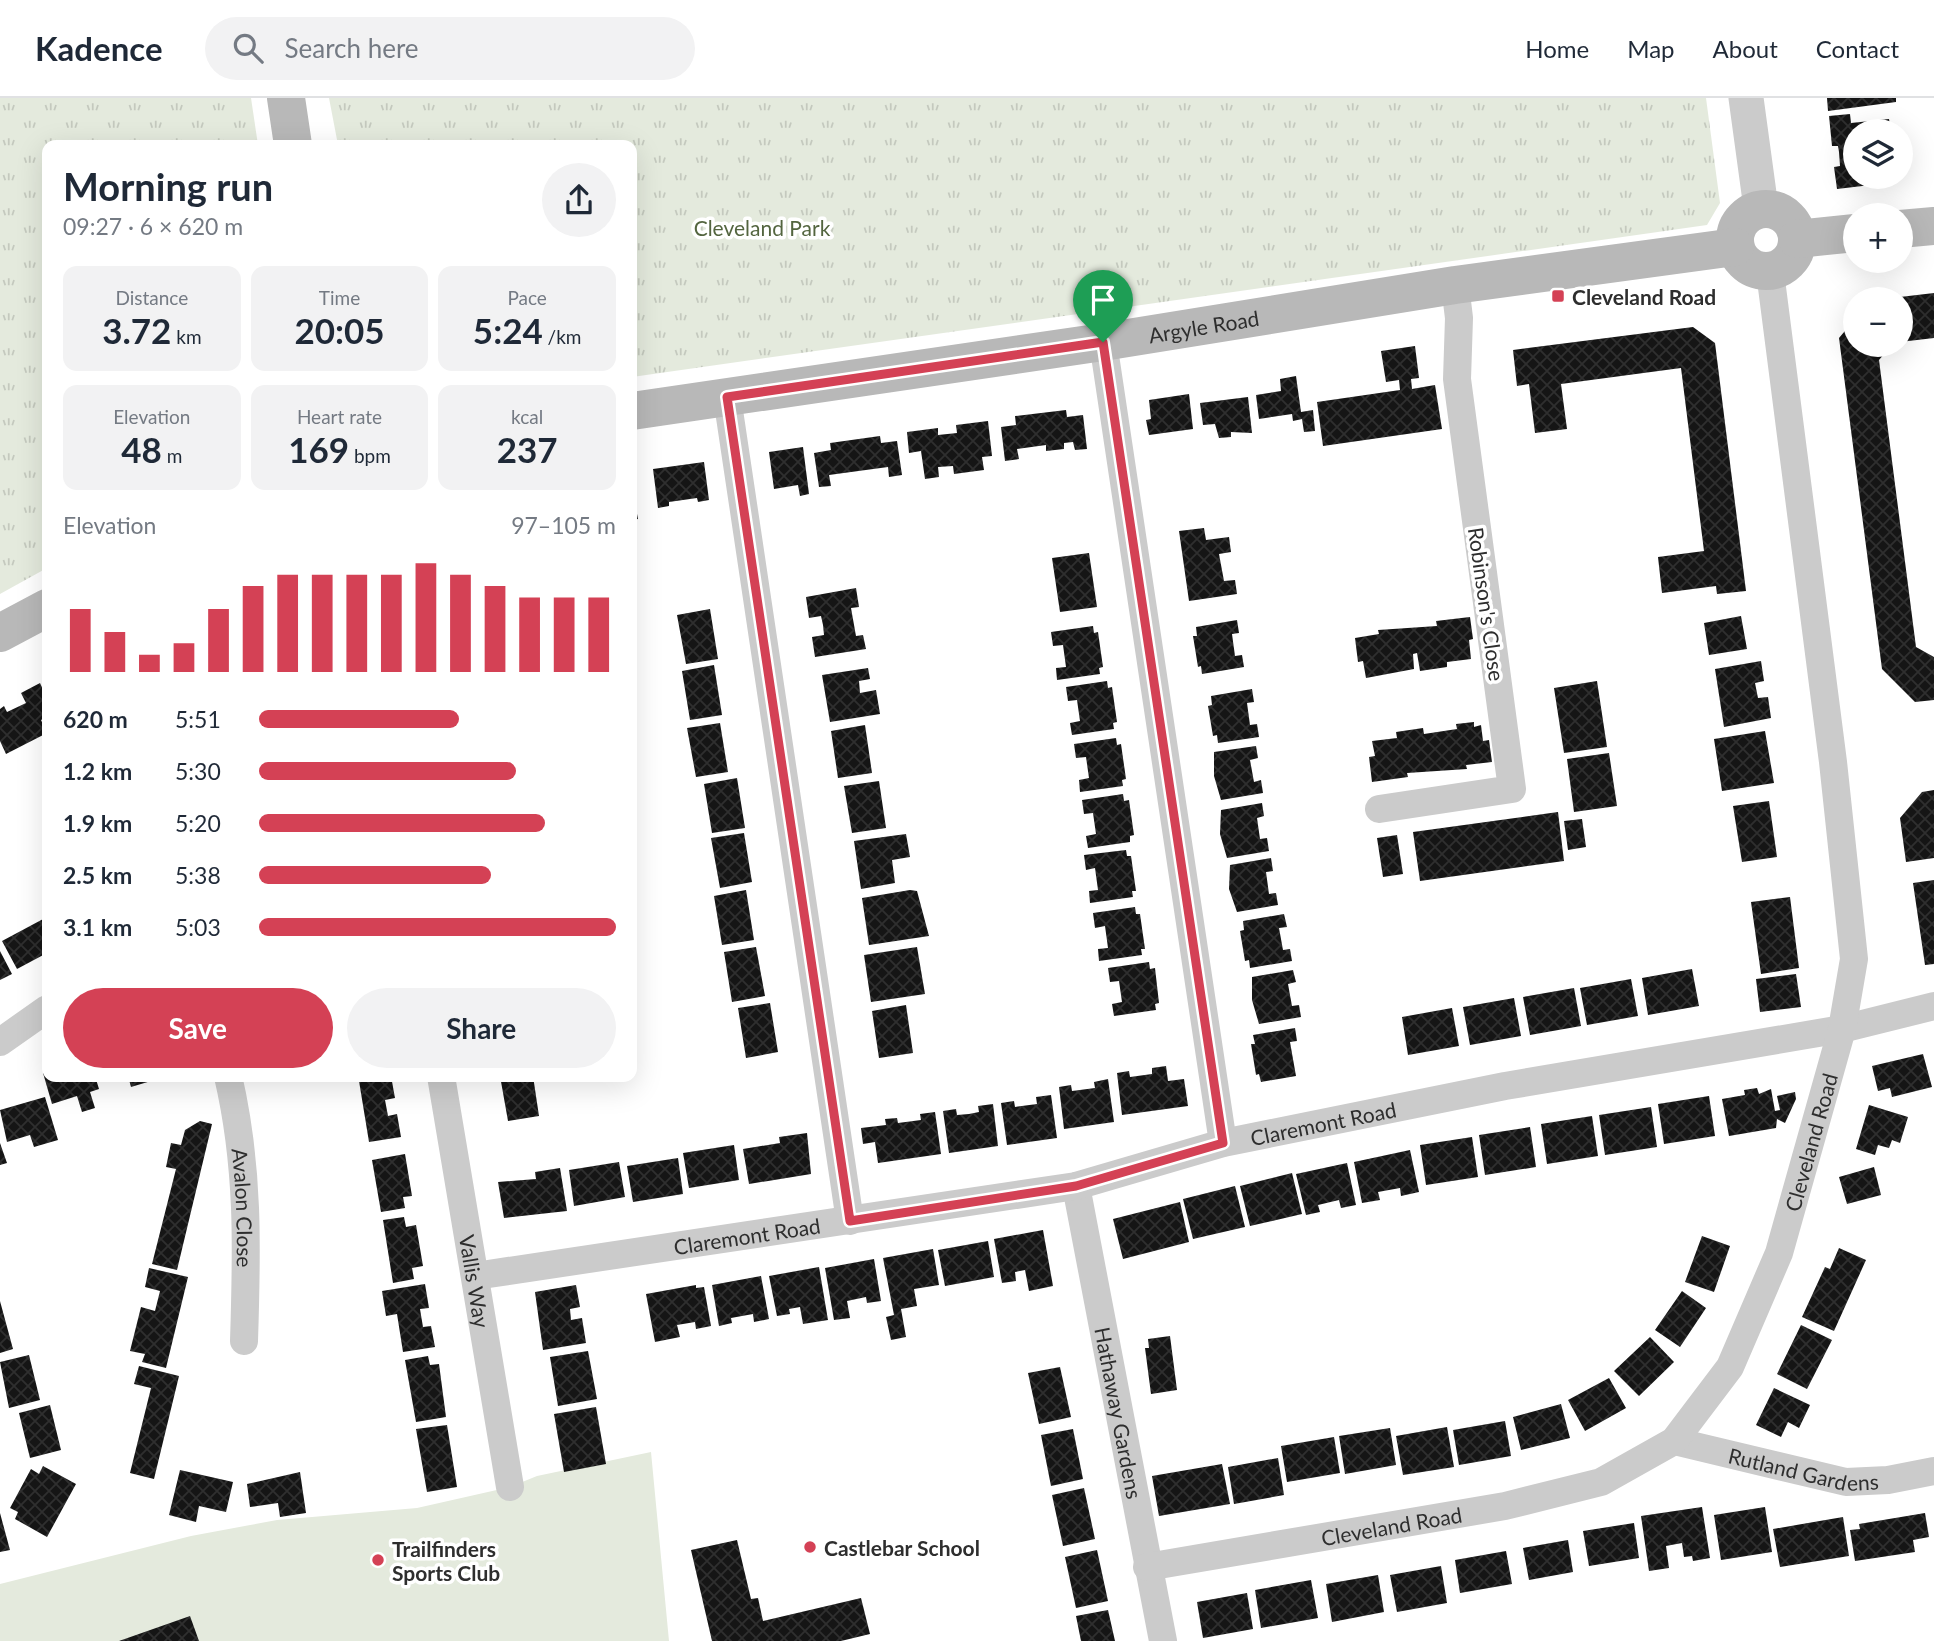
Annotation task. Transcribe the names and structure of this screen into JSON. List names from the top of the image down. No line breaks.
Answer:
{"streets":{"main road":["Argyle Road"],"street":["Robinson's Close","Claremont Road","Cleveland Road","Avalon Close","Vallis Way","Hathaway Gardens","Rutland Gardens"]},"crossings":[["Argyle Road","Robinson's Close"],["Argyle Road","Cleveland Road"],["Claremont Road","Cleveland Road"],["Claremont Road","Vallis Way"],["Claremont Road","Hathaway Gardens"],["Cleveland Road","Hathaway Gardens"],["Cleveland Road","Rutland Gardens"]],"parks":["Cleveland Park"],"places":{"transit":["Cleveland Road"],"other":["Castlebar School","Trailfinders Sports Club"]},"page":{"header":"Kadence","search":"Search here","nav":["Home","Map","About","Contact"],"map_buttons":["+","−"],"heading":["Morning run","09:27 · 6 × 620 m"],"stats":[["Distance","3.72 km"],["Time","20:05"],["Pace","5:24 /km"],["Elevation","48 m"],["Heart rate","169 bpm"],["kcal","237"]],"chart":["Elevation","97–105 m"],"list":[{"name":"620 m","note":"5:51"},{"name":"1.2 km","note":"5:30"},{"name":"1.9 km","note":"5:20"},{"name":"2.5 km","note":"5:38"},{"name":"3.1 km","note":"5:03"}],"buttons":["Save","Share"]}}
